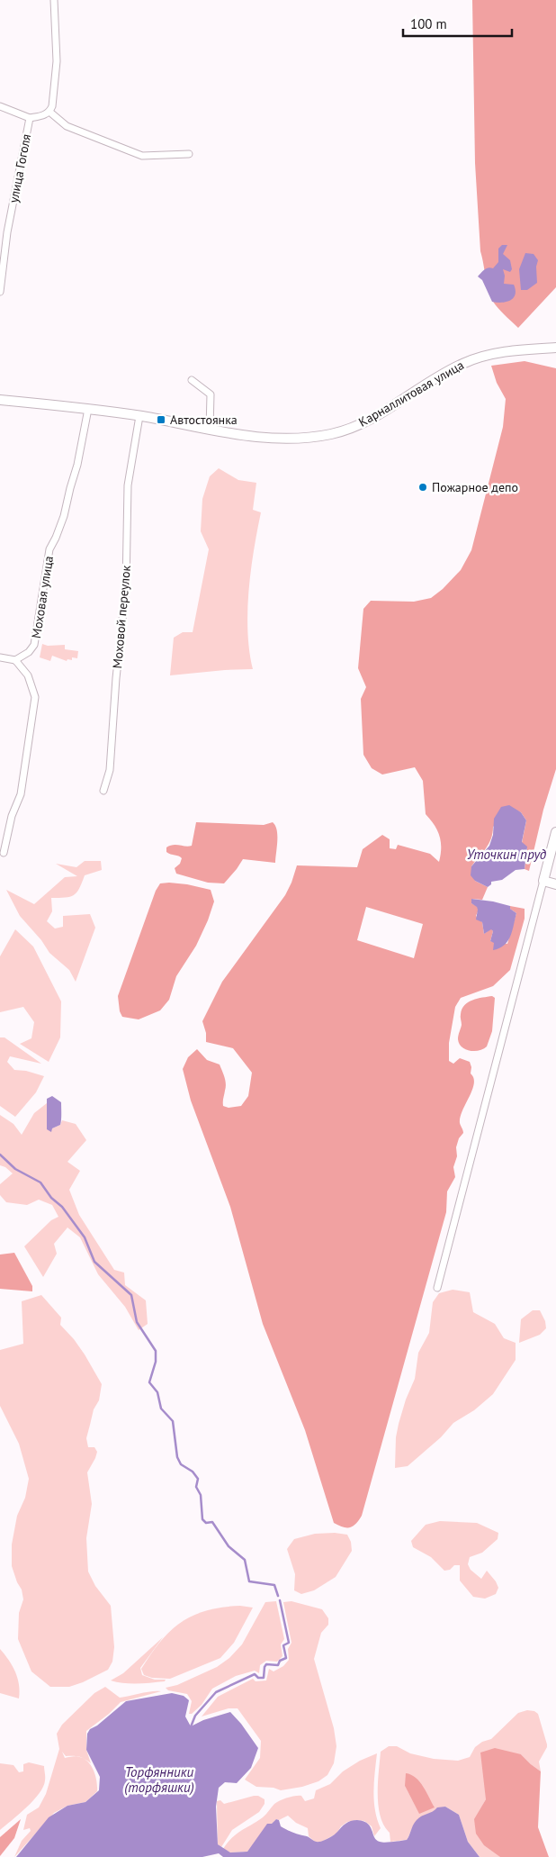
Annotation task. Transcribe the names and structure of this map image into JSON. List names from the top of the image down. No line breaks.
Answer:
{"streets":{"street":["улица Гоголя","Карналлитовая улица","Моховая улица","Моховой переулок"]},"crossings":[["Карналлитовая улица","Моховая улица"],["Карналлитовая улица","Моховой переулок"]],"water":["Уточкин пруд","Торфянники (торфяшки)"],"places":{"transit":["Автостоянка"],"other":["Пожарное депо"]},"scale_bar":"100 m"}
